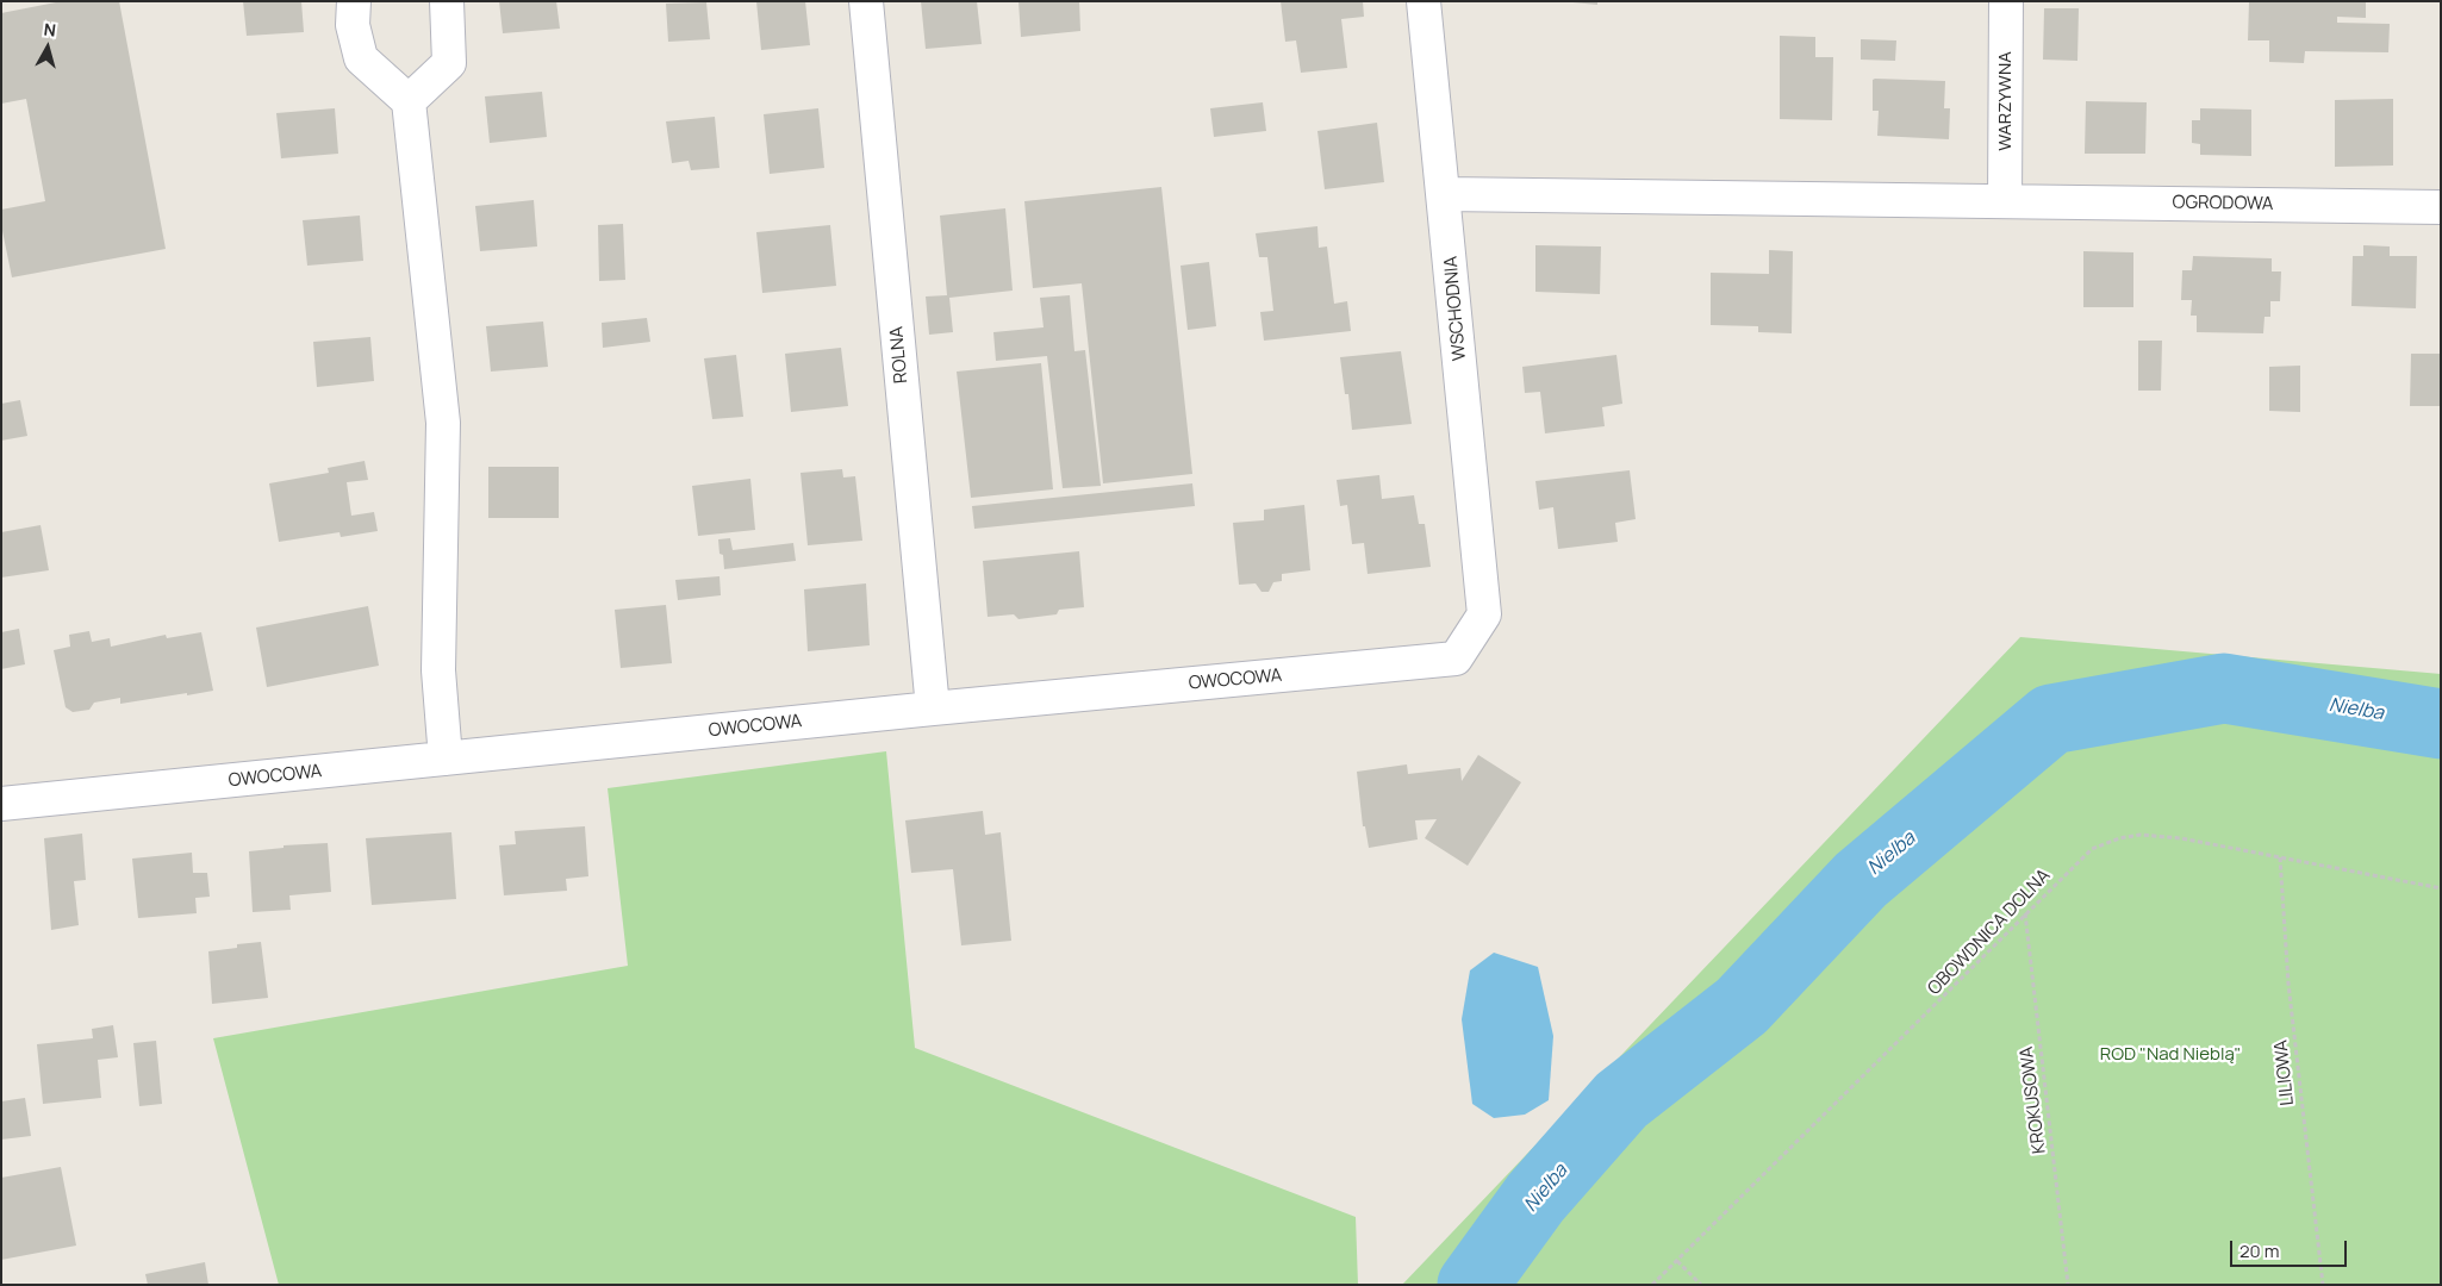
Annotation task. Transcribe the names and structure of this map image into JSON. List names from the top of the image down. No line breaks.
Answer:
{"streets":{"street":["WARZYWNA","OGRODOWA","WSCHODNIA","ROLNA","OWOCOWA"],"path":["OBOWDNICA DOLNA","LILIOWA","KROKUSOWA"]},"crossings":[["WARZYWNA","OGRODOWA"],["OGRODOWA","WSCHODNIA"],["WSCHODNIA","OWOCOWA"],["ROLNA","OWOCOWA"],["OBOWDNICA DOLNA","LILIOWA"],["OBOWDNICA DOLNA","KROKUSOWA"]],"water":["Nielba"],"parks":["ROD \"Nad Nieblą\""],"scale_bar":"20 m","north":"top"}
